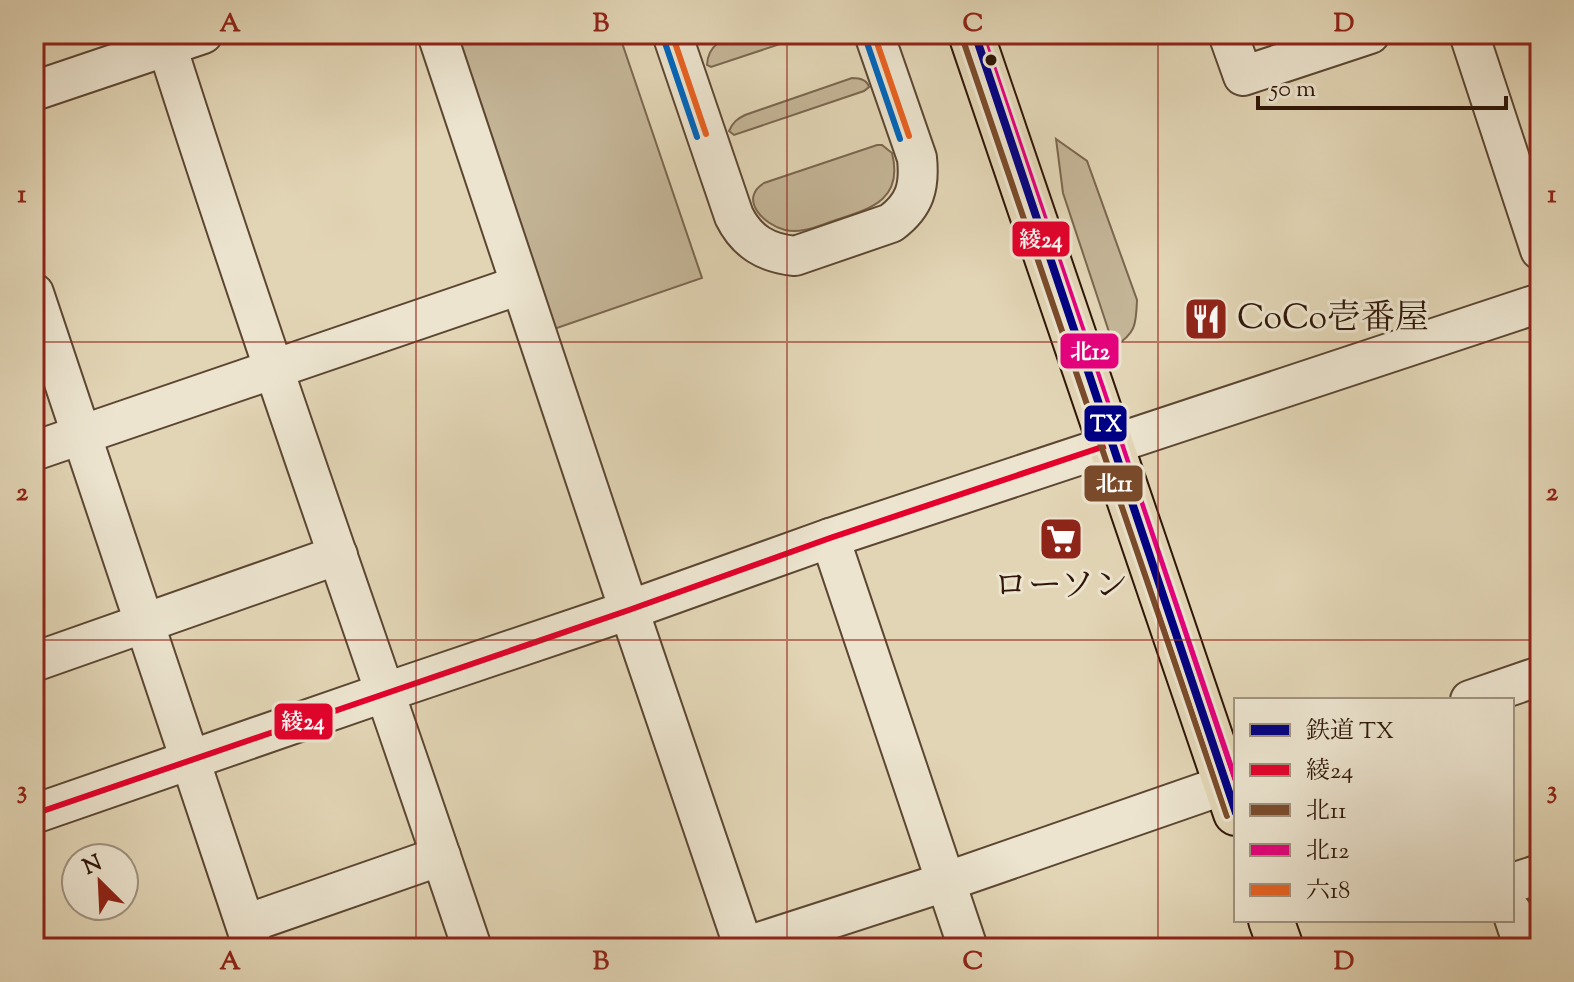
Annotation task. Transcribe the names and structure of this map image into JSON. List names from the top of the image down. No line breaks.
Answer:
{"places":{"restaurant":["CoCo壱番屋"],"supermarket":["ローソン"]},"lines":["rail line TX","transit line 綾24","transit line 北12","transit line 六18","transit line 北11"],"legend":["鉄道 TX","綾24","北11","北12","六18"],"scale_bar":"50 m","north":"top left","grid":{"columns":["A","B","C","D"],"rows":["1","2","3"]}}
